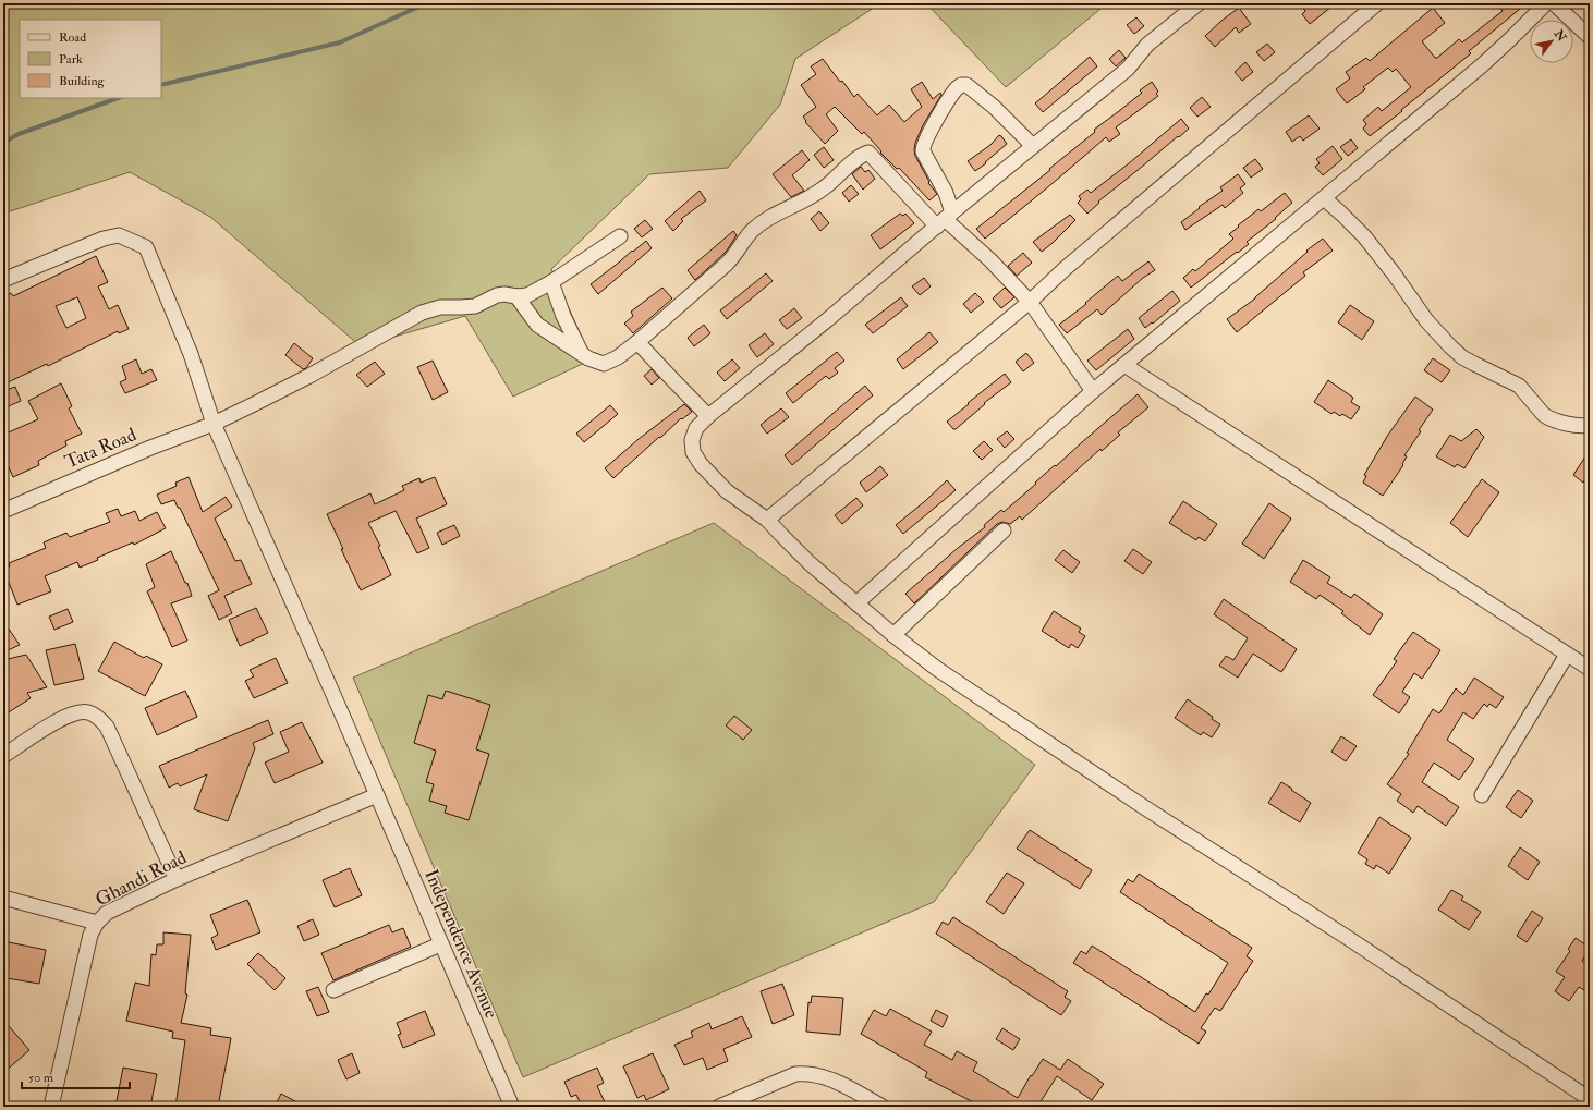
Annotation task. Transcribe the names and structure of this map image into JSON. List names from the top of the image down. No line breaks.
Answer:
{"streets":{"street":["Tata Road","Ghandi Road","Independence Avenue"]},"crossings":[["Tata Road","Independence Avenue"],["Ghandi Road","Independence Avenue"]],"legend":["Road","Park","Building"],"scale_bar":"50 m","north":"top right"}
